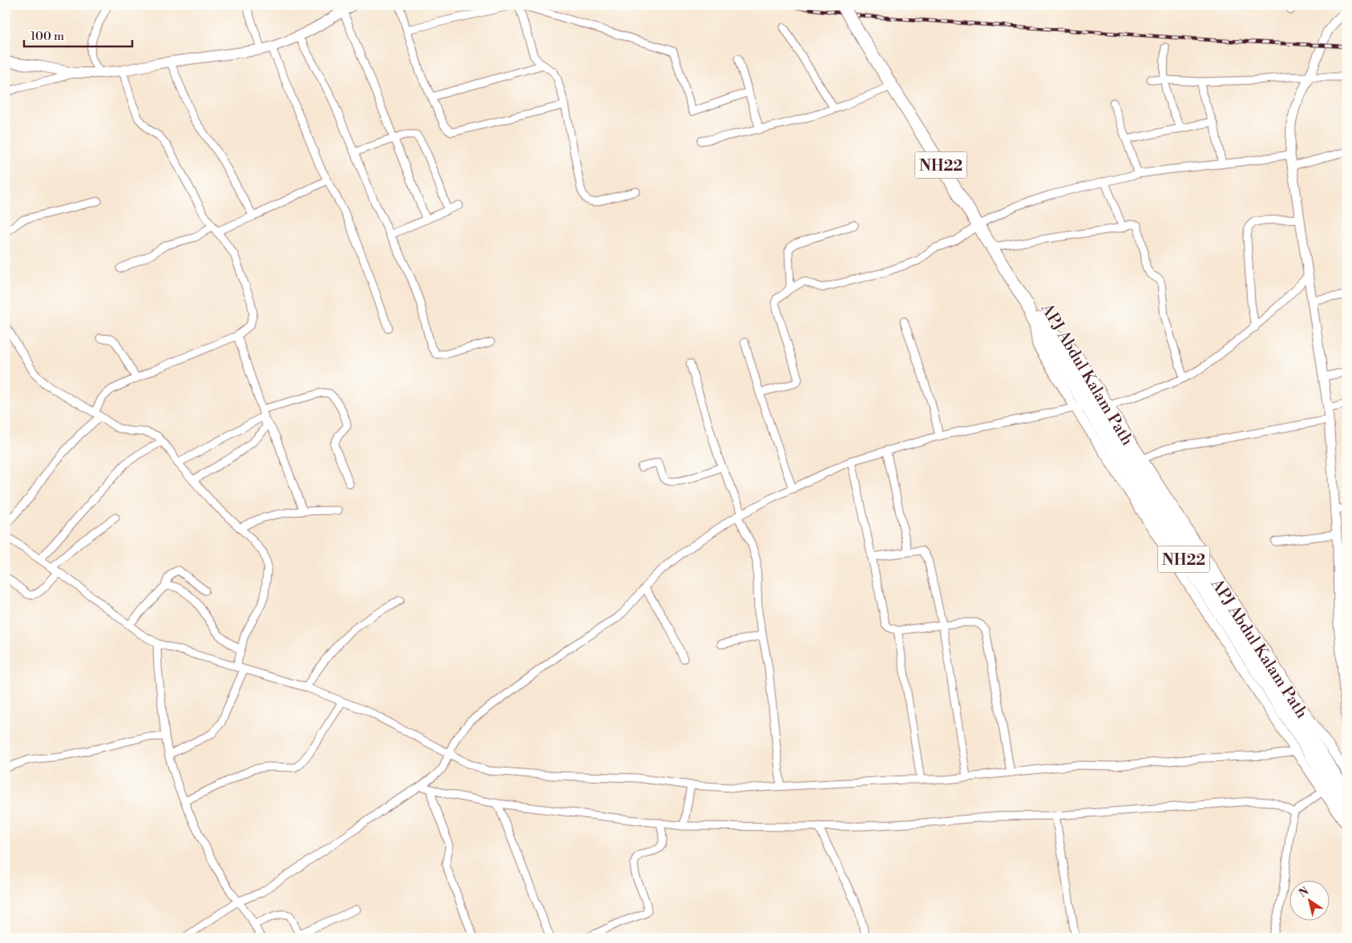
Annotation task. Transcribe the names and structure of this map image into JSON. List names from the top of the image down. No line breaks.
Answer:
{"streets":{"highway":["NH22","APJ Abdul Kalam Path"]},"crossings":[["NH22","APJ Abdul Kalam Path"]],"scale_bar":"100 m","north":"top left"}
